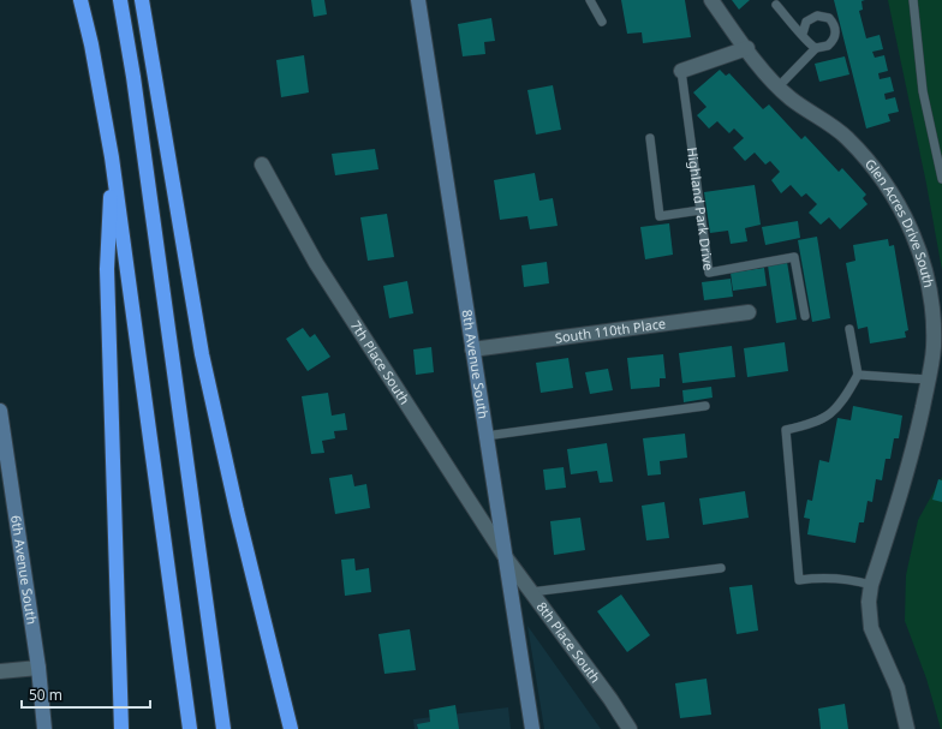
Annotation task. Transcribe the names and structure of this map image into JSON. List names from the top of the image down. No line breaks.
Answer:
{"streets":{"street":["Highland Park Drive","Glen Acres Drive South","South 110th Place","7th Place South","8th Avenue South","6th Avenue South","8th Place South"]},"crossings":[["Highland Park Drive","Glen Acres Drive South"],["South 110th Place","8th Avenue South"],["7th Place South","8th Avenue South"],["7th Place South","8th Place South"],["8th Avenue South","8th Place South"]],"scale_bar":"50 m"}
